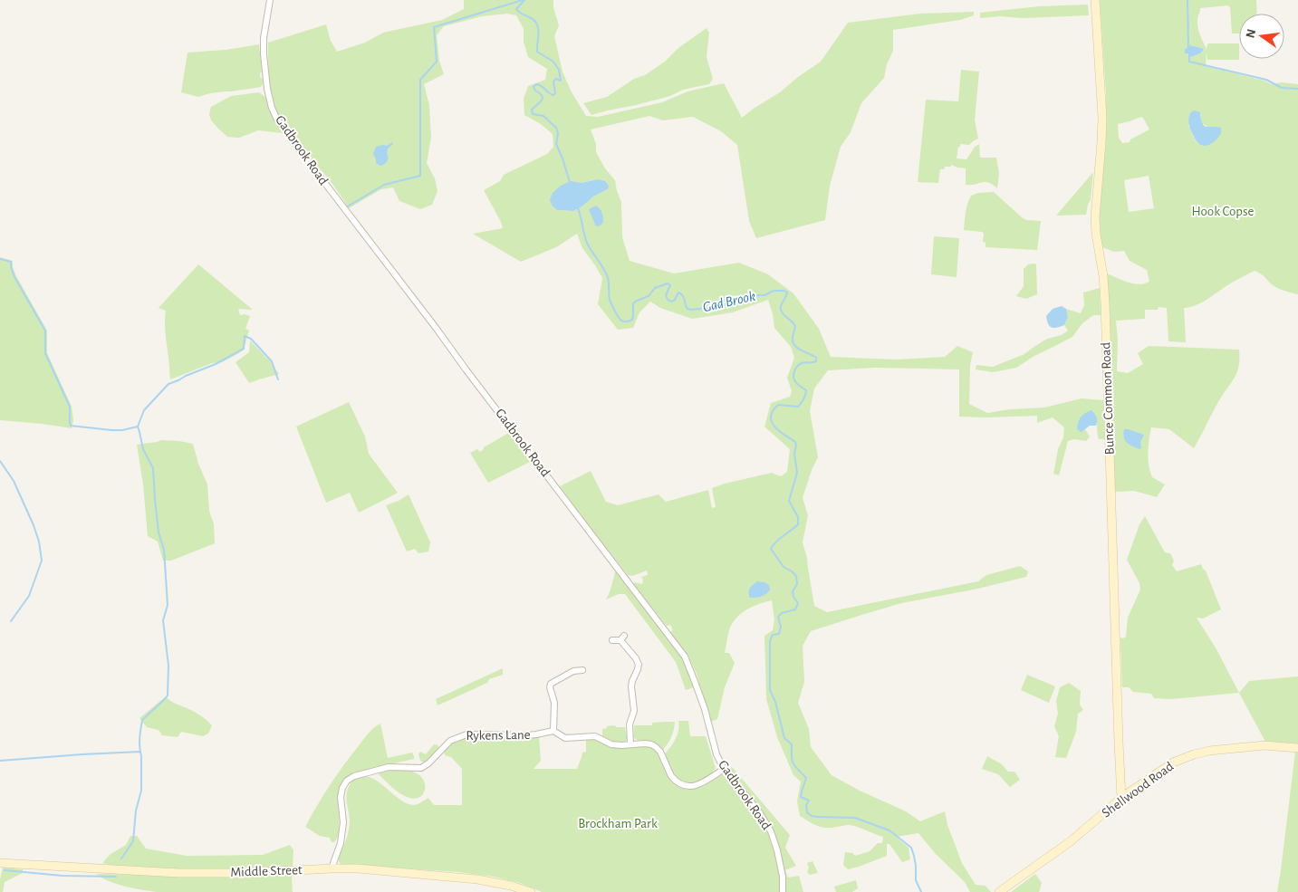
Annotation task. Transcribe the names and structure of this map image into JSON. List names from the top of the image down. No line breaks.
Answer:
{"streets":{"street":["Gadbrook Road","Bunce Common Road","Rykens Lane","Shellwood Road","Middle Street"]},"crossings":[["Gadbrook Road","Rykens Lane"],["Bunce Common Road","Shellwood Road"],["Rykens Lane","Middle Street"]],"water":["Gad Brook"],"parks":["Hook Copse","Brockham Park"],"north":"left"}
